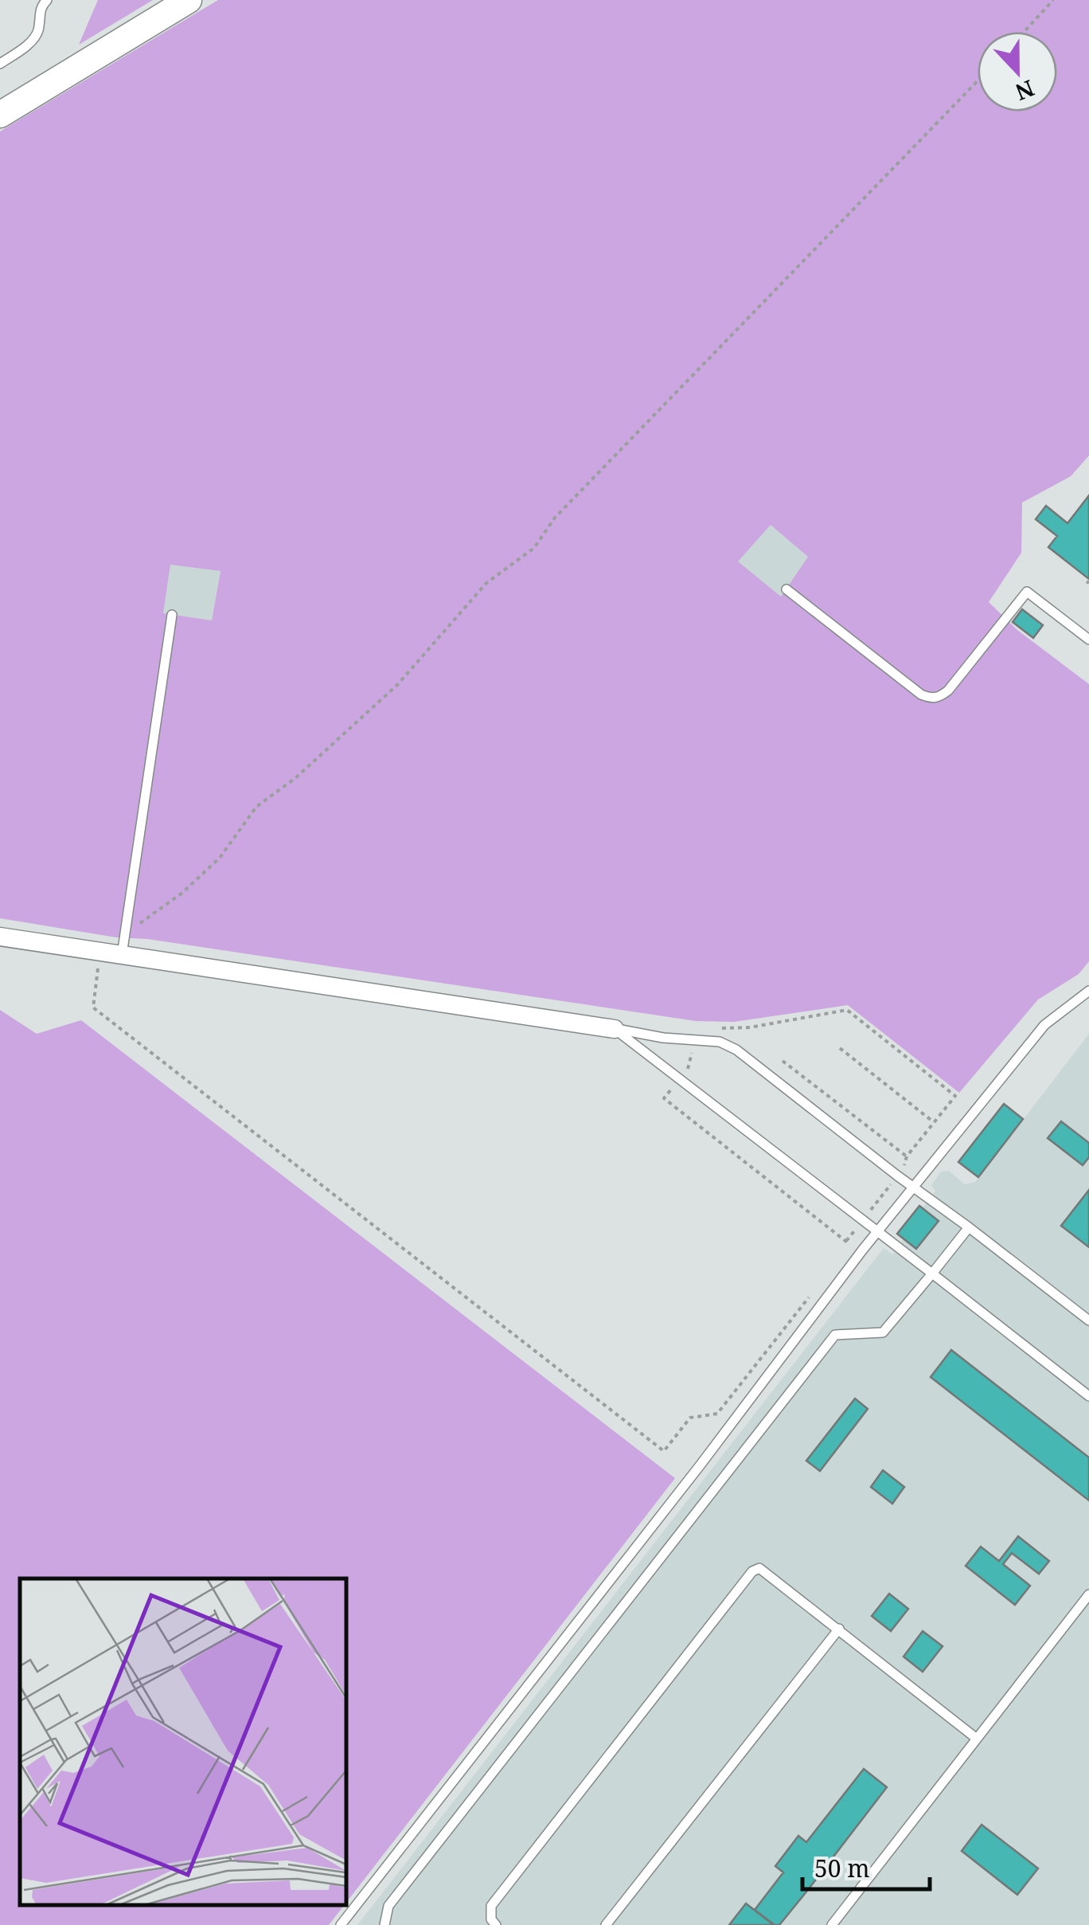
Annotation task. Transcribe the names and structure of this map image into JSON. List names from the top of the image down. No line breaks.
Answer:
{"scale_bar":"50 m","north":"bottom"}
